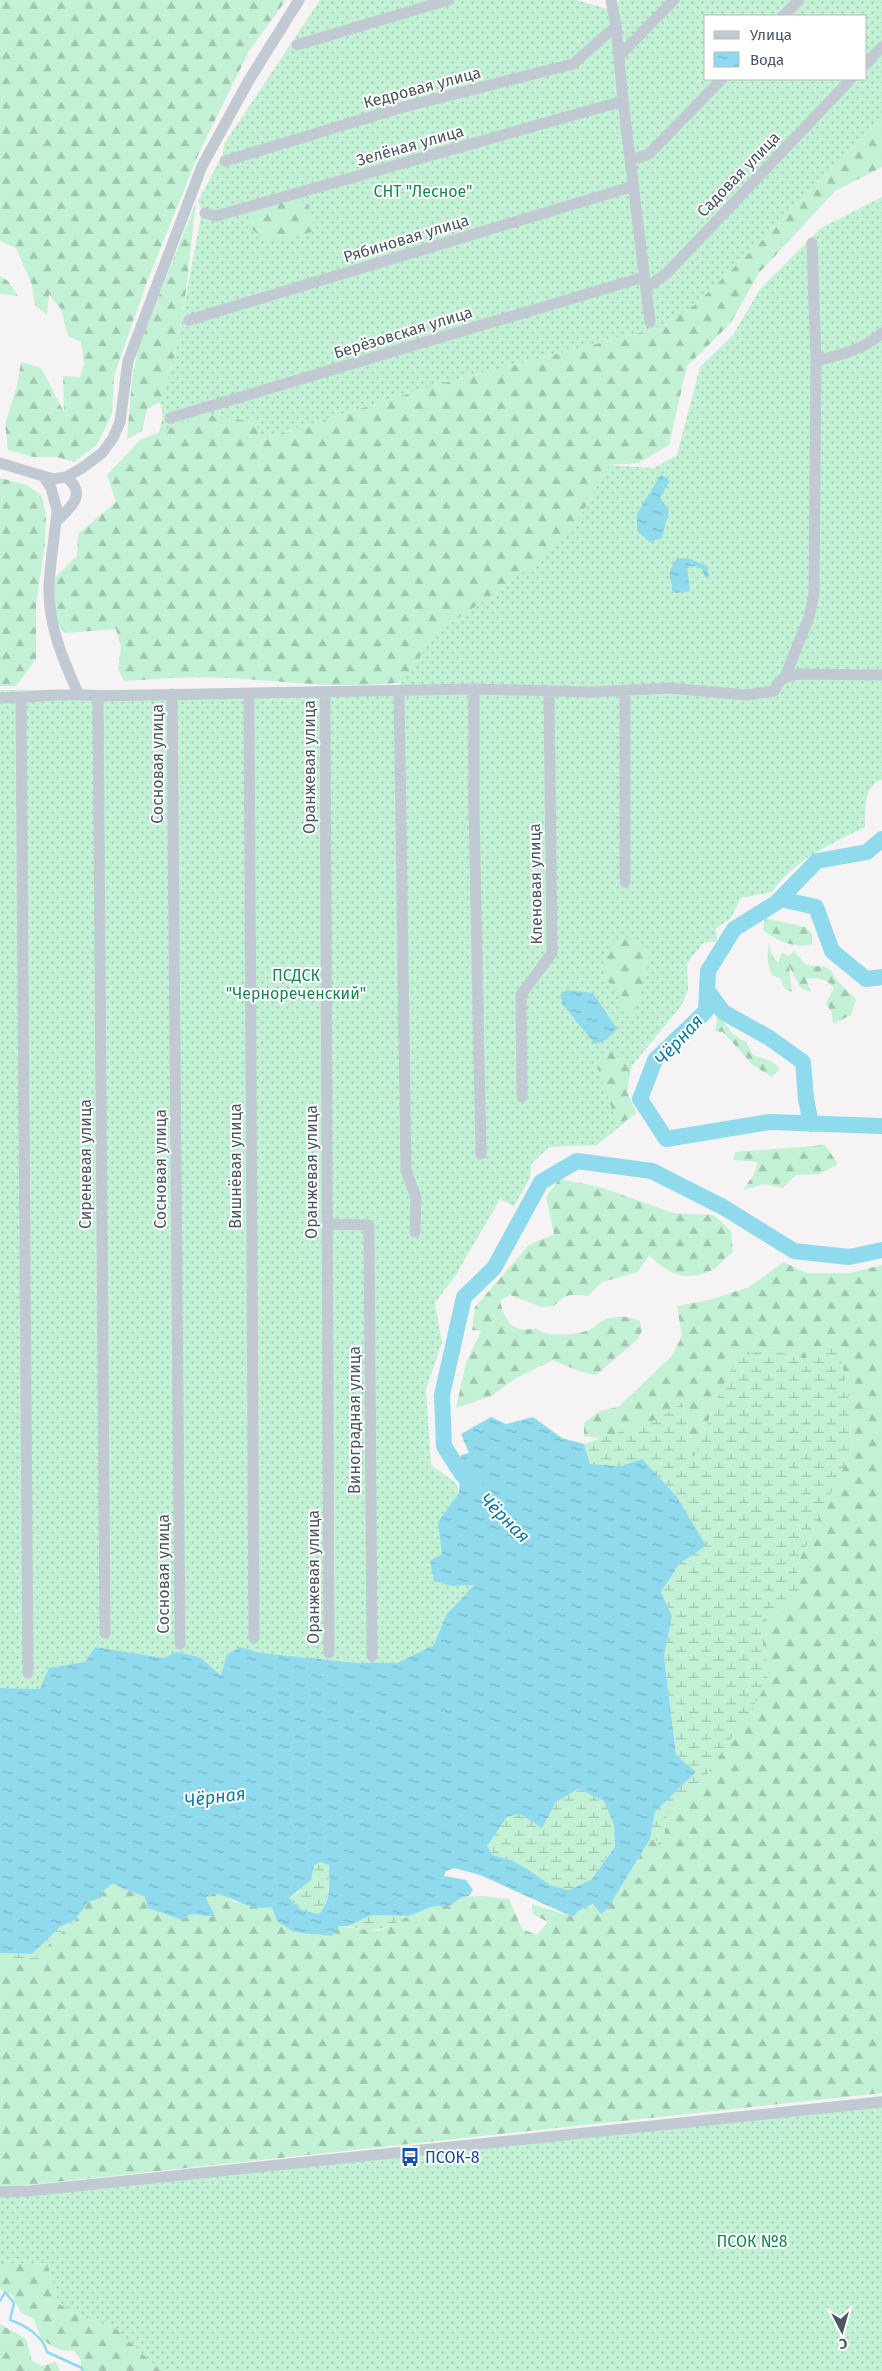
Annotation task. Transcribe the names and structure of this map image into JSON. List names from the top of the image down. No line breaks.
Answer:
{"streets":{"street":["Кедровая улица","Зелёная улица","Садовая улица","Рябиновая улица","Берёзовская улица","Сосновая улица","Оранжевая улица","Кленовая улица","Сиреневая улица","Вишнёвая улица","Виноградная улица"]},"crossings":[["Садовая улица","Берёзовская улица"],["Оранжевая улица","Виноградная улица"]],"water":["Чёрная"],"parks":["СНТ \"Лесное\"","ПСДСК \"Чернореченский\"","ПСОК №8"],"places":{"bus stop":["ПСОК-8"]},"legend":["Улица","Вода"],"north":"bottom"}
